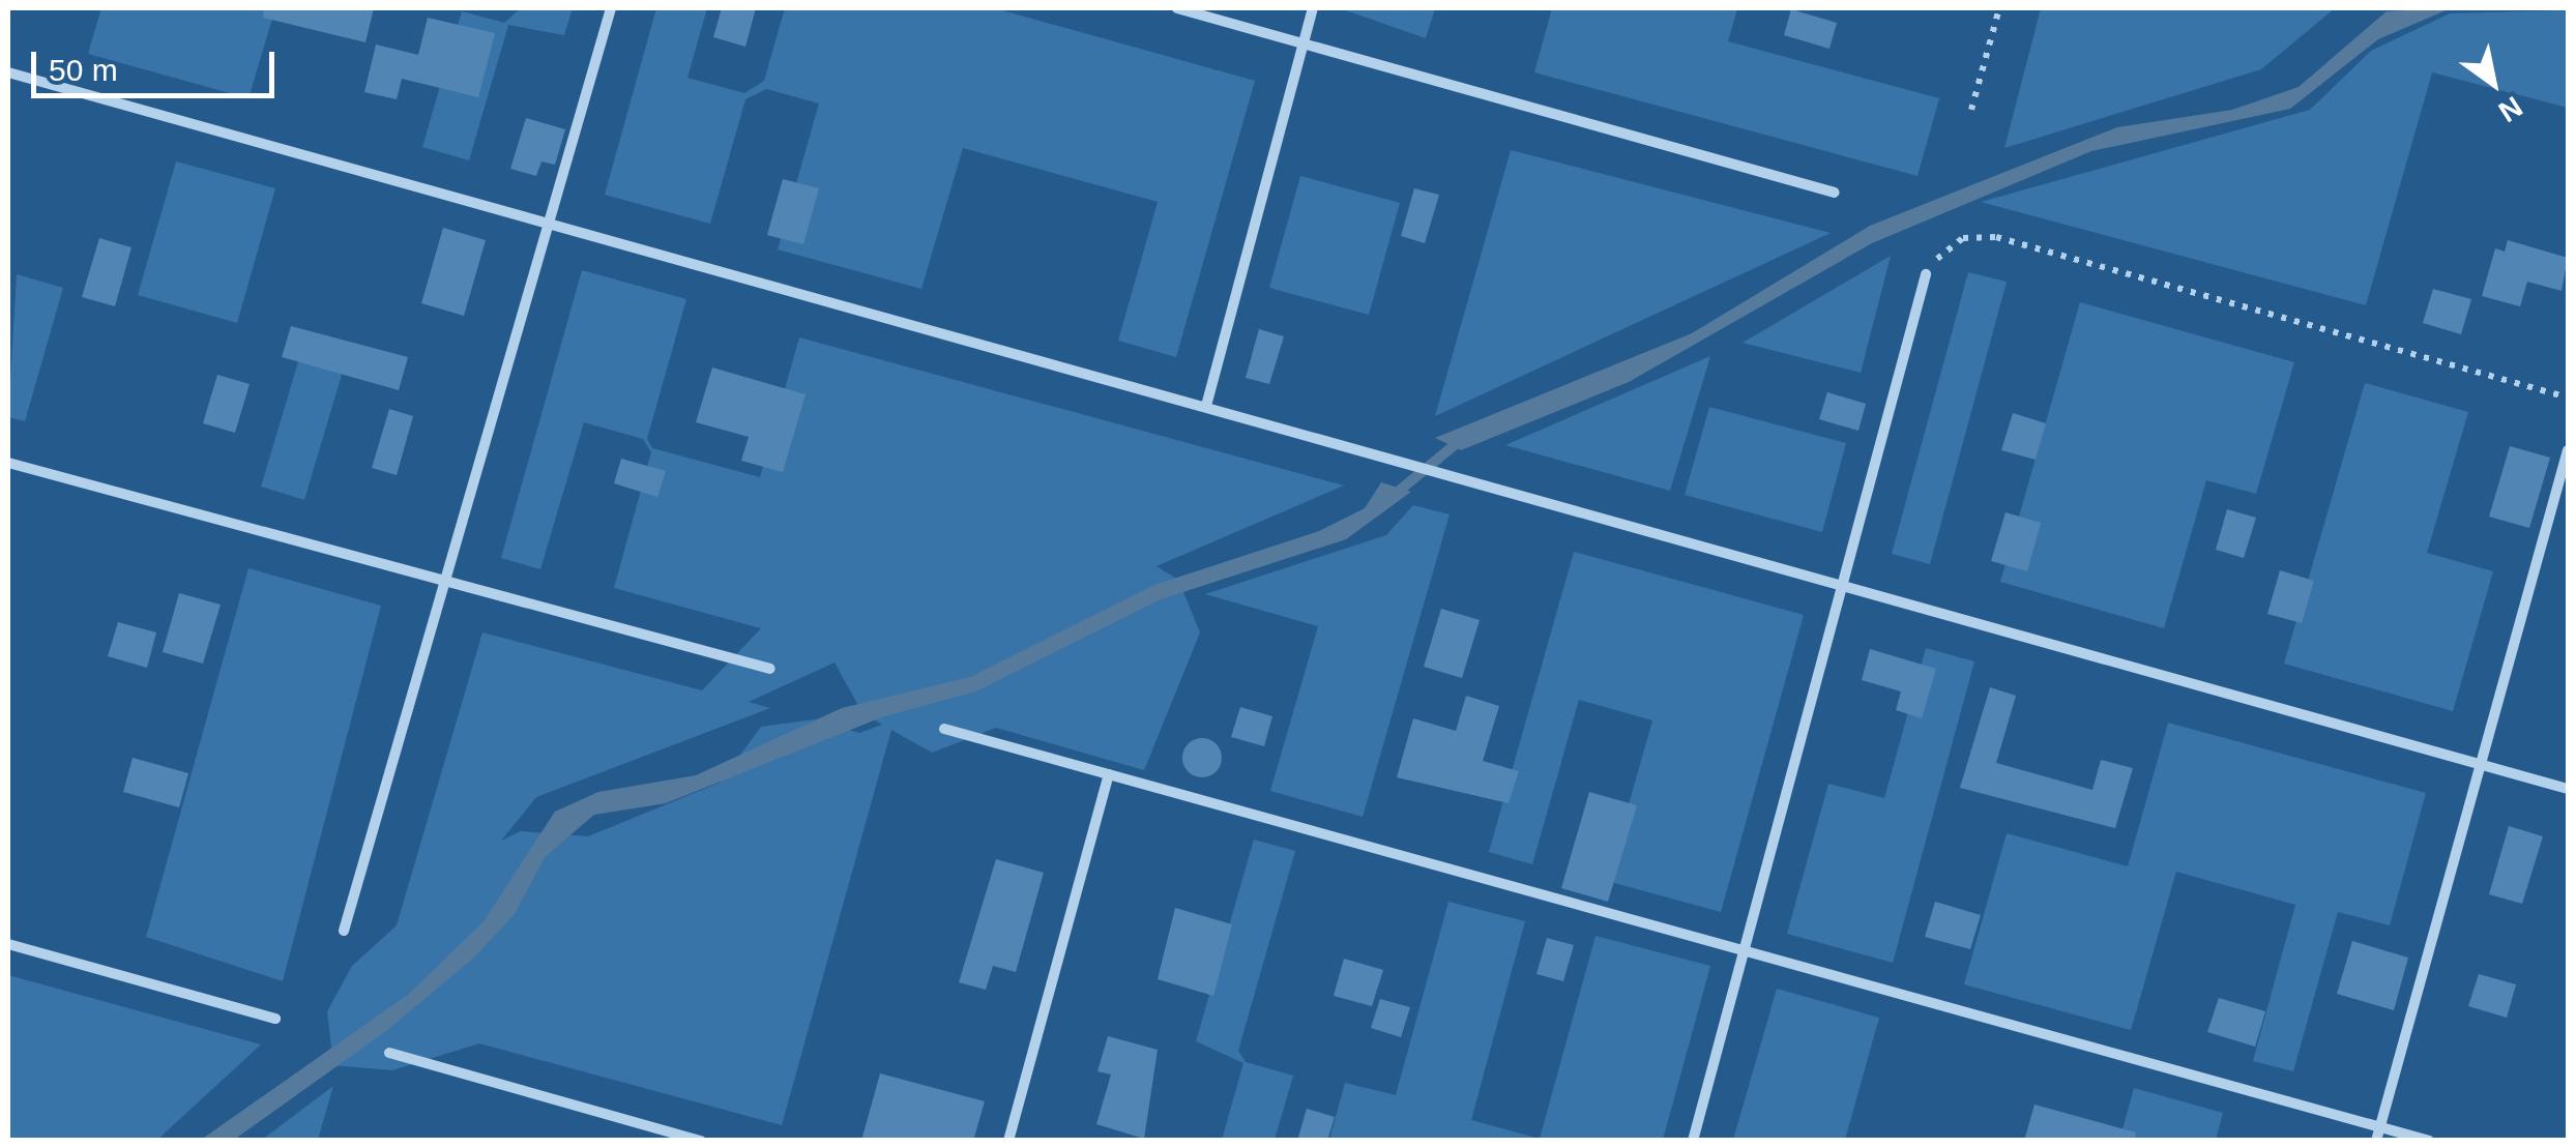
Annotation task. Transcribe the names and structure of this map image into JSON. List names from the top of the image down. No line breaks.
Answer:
{"scale_bar":"50 m","north":"bottom right"}
